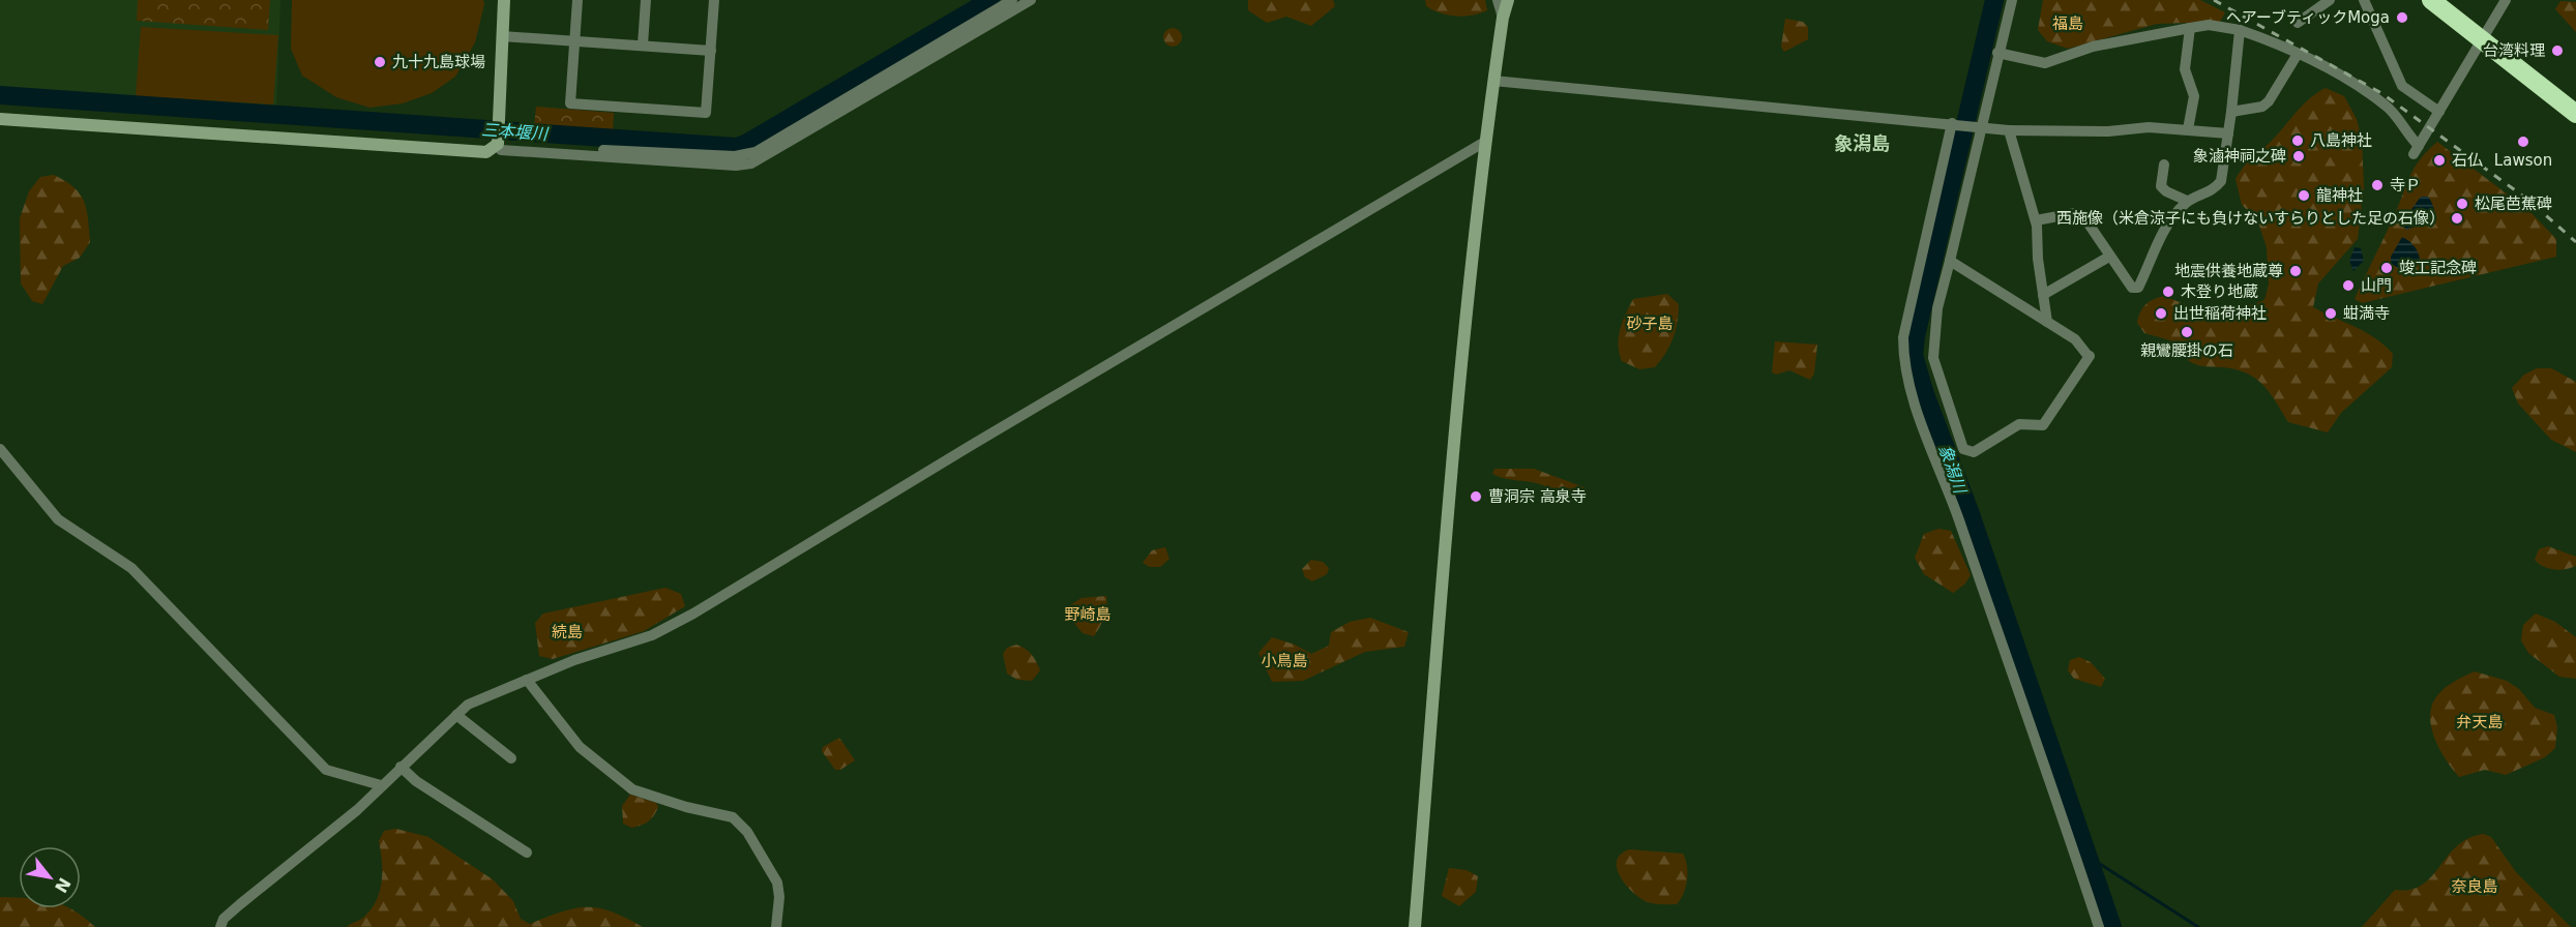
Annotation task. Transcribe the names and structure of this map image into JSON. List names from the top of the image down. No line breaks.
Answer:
{"districts":["象潟島"],"water":["三本堰川","象潟川"],"parks":["福島","砂子島","野崎島","続島","小鳥島","弁天島","奈良島"],"places":["ヘアーブティックMoga","台湾料理","九十九島球場","八島神社","Lawson","象滷神祠之碑","石仏","寺Ｐ","龍神社","松尾芭蕉碑","西施像（米倉涼子にも負けないすらりとした足の石像）","竣工記念碑","地震供養地蔵尊","山門","木登り地蔵","出世稲荷神社","蚶満寺","親鸞腰掛の石","曹洞宗 高泉寺"],"north":"bottom right"}
